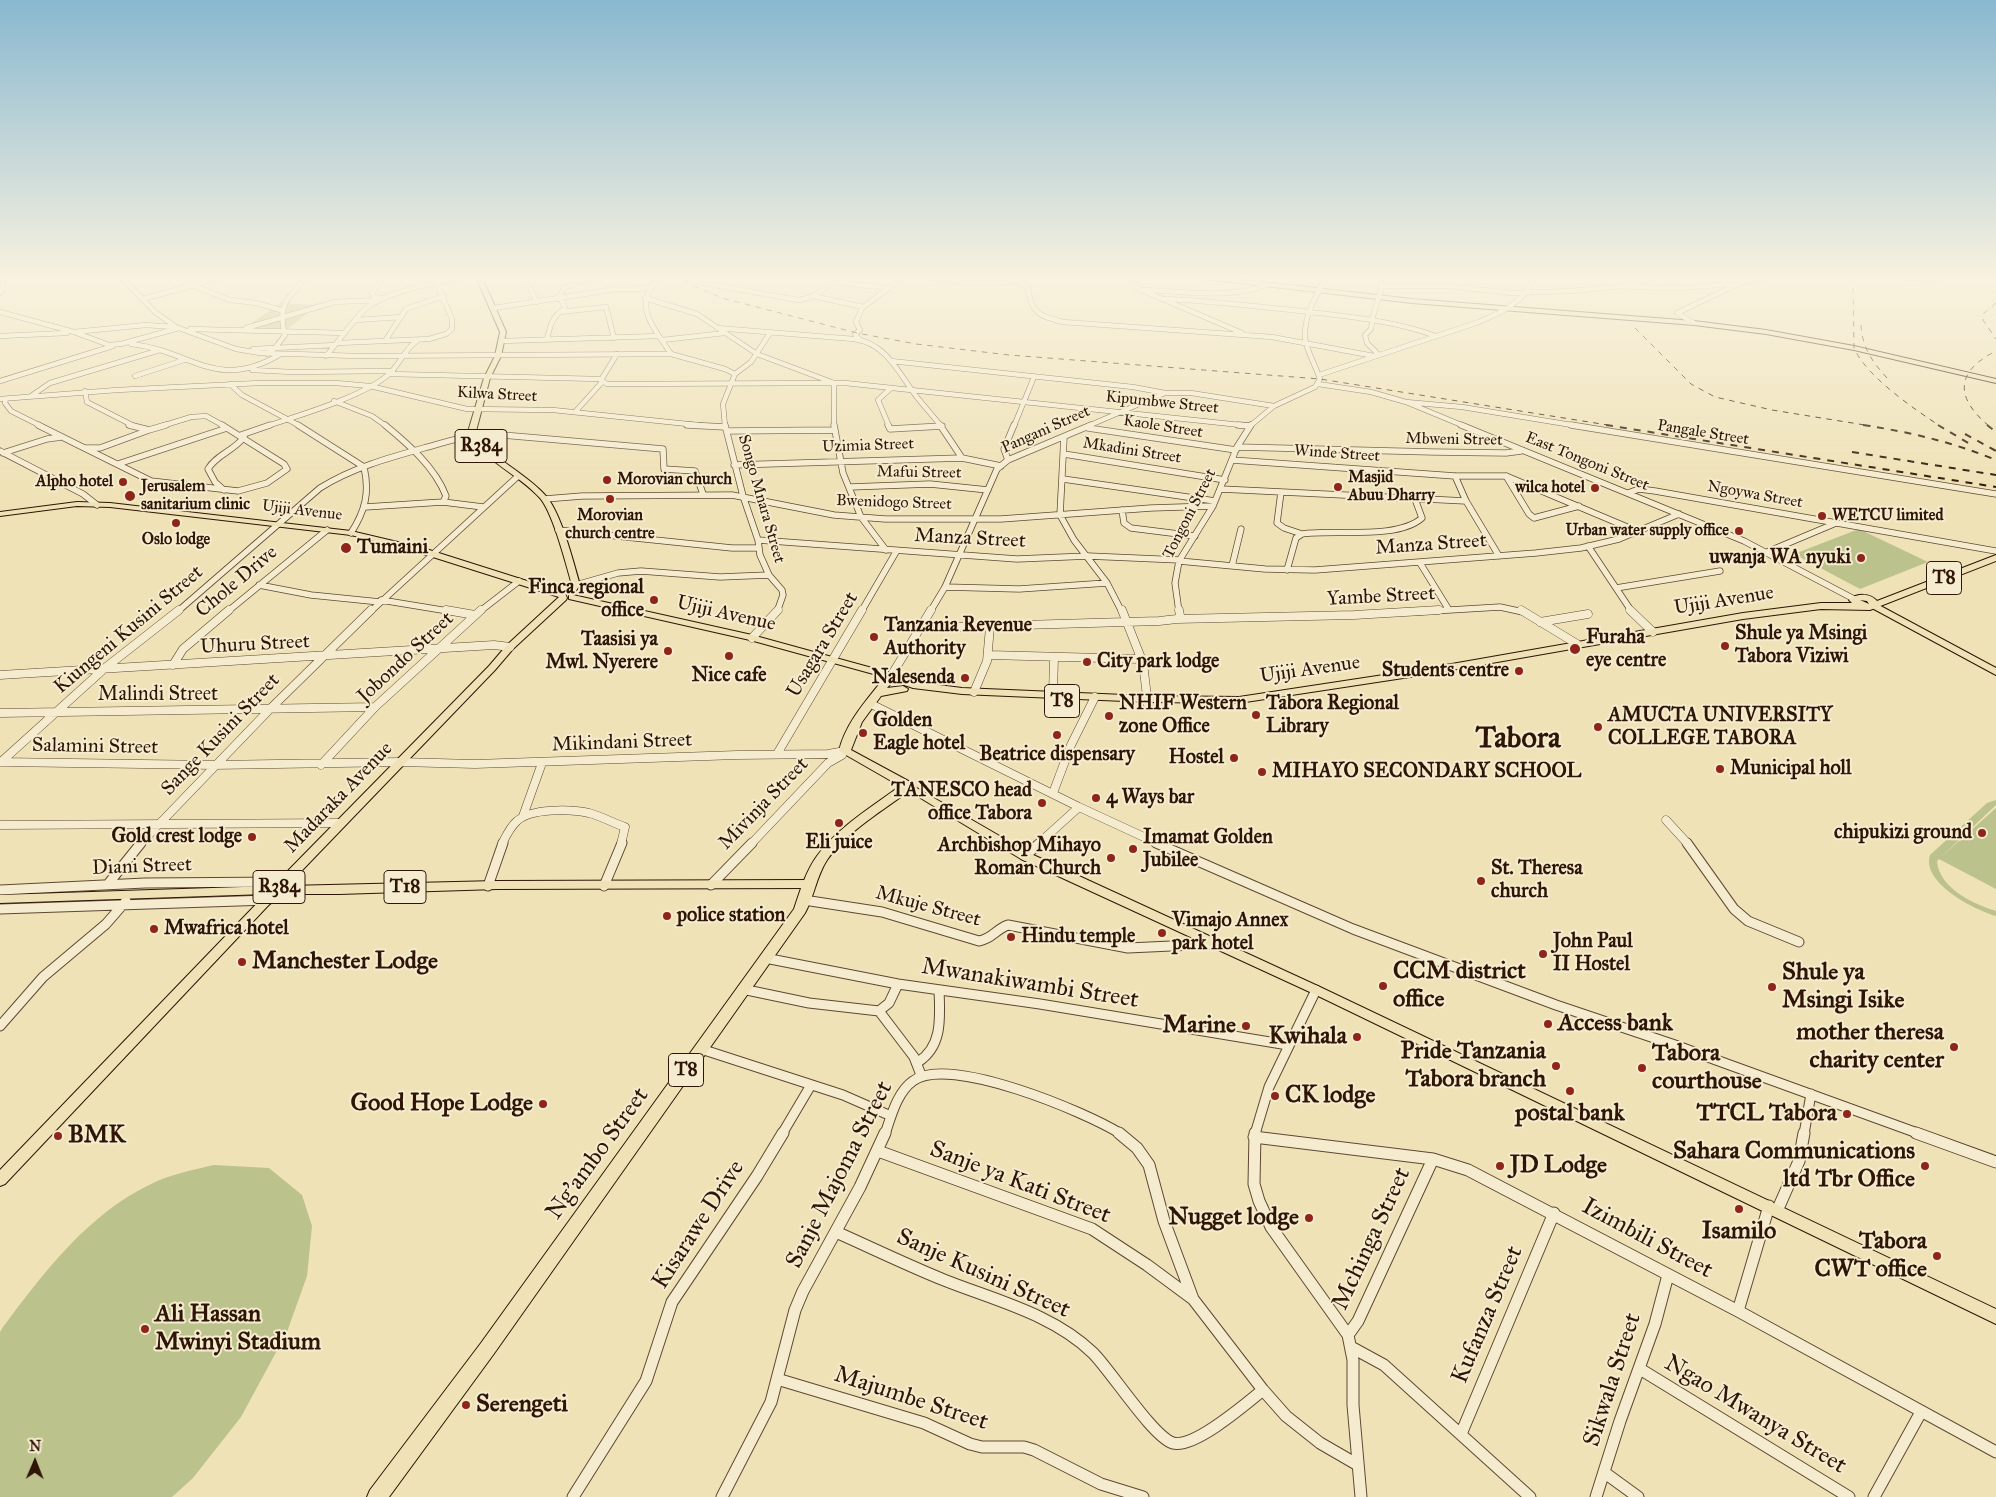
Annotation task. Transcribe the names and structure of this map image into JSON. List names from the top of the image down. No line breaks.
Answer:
{"streets":{"highway":["Ujiji Avenue","T8","Ng’ambo Street"],"main road":["R384","Madaraka Avenue","T18"],"street":["Kilwa Street","Kipumbwe Street","Kaole Street","Pangani Street","Pangale Street","Mbweni Street","Uzimia Street","Mkadini Street","Winde Street","East Tongoni Street","Mafui Street","Ngoywa Street","Songo Mnara Street","Bwenidogo Street","Tongoni Street","Manza Street","Chole Drive","Yambe Street","Kiungeni Kusini Street","Uhuru Street","Usagara Street","Jobondo Street","Malindi Street","Sange Kusini Street","Mikindani Street","Salamini Street","Mivinja Street","Diani Street","Mkuje Street","Mwanakiwambi Street","Sanje Majoma Street","Sanje ya Kati Street","Kisarawe Drive","Mchinga Street","Izimbili Street","Sanje Kusini Street","Kufanza Street","Sikwala Street","Majumbe Street","Ngao Mwanya Street"]},"crossings":[["Kilwa Street","R384"],["Kilwa Street","Songo Mnara Street"],["Kipumbwe Street","Pangani Street"],["Kipumbwe Street","R384"],["Kipumbwe Street","Songo Mnara Street"],["Kipumbwe Street","Tongoni Street"],["Kaole Street","Pangani Street"],["Kaole Street","Mbweni Street"],["Kaole Street","Tongoni Street"],["Pangani Street","Uzimia Street"],["Pangani Street","Mafui Street"],["Pangani Street","Bwenidogo Street"],["Pangani Street","Ujiji Avenue"],["Pangani Street","Tongoni Street"],["Pangani Street","Manza Street"],["Pangani Street","T8"],["Pangale Street","East Tongoni Street"],["Mbweni Street","East Tongoni Street"],["Mbweni Street","Tongoni Street"],["R384","Bwenidogo Street"],["R384","Ujiji Avenue"],["R384","Kiungeni Kusini Street"],["R384","Sange Kusini Street"],["R384","Madaraka Avenue"],["Uzimia Street","Songo Mnara Street"],["Mkadini Street","Tongoni Street"],["Winde Street","Tongoni Street"],["Winde Street","Manza Street"],["East Tongoni Street","Ngoywa Street"],["East Tongoni Street","Ujiji Avenue"],["East Tongoni Street","Tongoni Street"],["East Tongoni Street","Manza Street"],["East Tongoni Street","T8"],["Songo Mnara Street","Bwenidogo Street"],["Songo Mnara Street","Ujiji Avenue"],["Songo Mnara Street","Manza Street"],["Bwenidogo Street","Tongoni Street"],["Bwenidogo Street","Kiungeni Kusini Street"],["Ujiji Avenue","T8"],["Ujiji Avenue","Chole Drive"],["Ujiji Avenue","Yambe Street"],["Ujiji Avenue","Kiungeni Kusini Street"],["Ujiji Avenue","Usagara Street"],["Ujiji Avenue","Jobondo Street"],["Ujiji Avenue","Sange Kusini Street"],["Ujiji Avenue","Madaraka Avenue"],["Tongoni Street","Manza Street"],["Tongoni Street","Yambe Street"],["Manza Street","Usagara Street"],["Chole Drive","Uhuru Street"],["Kiungeni Kusini Street","Uhuru Street"],["Kiungeni Kusini Street","Malindi Street"],["Kiungeni Kusini Street","Salamini Street"],["Uhuru Street","Jobondo Street"],["Uhuru Street","Sange Kusini Street"],["Uhuru Street","Madaraka Avenue"],["Usagara Street","Mikindani Street"],["Jobondo Street","Malindi Street"],["Jobondo Street","Salamini Street"],["Malindi Street","Sange Kusini Street"],["Sange Kusini Street","Salamini Street"],["Sange Kusini Street","Diani Street"],["Mikindani Street","Salamini Street"],["Mikindani Street","Madaraka Avenue"],["Mikindani Street","Mivinja Street"],["Salamini Street","Madaraka Avenue"],["Madaraka Avenue","Diani Street"],["Madaraka Avenue","T18"],["Mivinja Street","T18"],["Diani Street","T18"],["T18","Ng’ambo Street"],["Mkuje Street","Ng’ambo Street"],["Mwanakiwambi Street","Ng’ambo Street"],["Sanje Majoma Street","Sanje ya Kati Street"],["Sanje Majoma Street","Sanje Kusini Street"],["Sanje Majoma Street","Majumbe Street"],["Sanje ya Kati Street","Sanje Kusini Street"],["Mchinga Street","Izimbili Street"],["Izimbili Street","Kufanza Street"],["Izimbili Street","Sikwala Street"],["Sikwala Street","Ngao Mwanya Street"]],"districts":["Tabora"],"places":["Morovian church","Alpho hotel","Masjid Abuu Dharry","wilca hotel","Jerusalem sanitarium clinic","Morovian church centre","WETCU limited","Oslo lodge","Urban water supply office","Tumaini","uwanja WA nyuki","Finca regional office","Tanzania Revenue Authority","Shule ya Msingi Tabora Viziwi","Furaha eye centre","Taasisi ya Mwl. Nyerere","Nice cafe","City park lodge","Students centre","Nalesenda","Tabora Regional Library","NHIF Western zone Office","AMUCTA UNIVERSITY COLLEGE TABORA","Golden Eagle hotel","Beatrice dispensary","Hostel","Municipal holl","MIHAYO SECONDARY SCHOOL","4 Ways bar","TANESCO head office Tabora","Eli juice","chipukizi ground","Gold crest lodge","Imamat Golden Jubilee","Archbishop Mihayo Roman Church","St. Theresa church","police station","Mwafrica hotel","Vimajo Annex park hotel","Hindu temple","John Paul II Hostel","Manchester Lodge","CCM district office","Shule ya Msingi Isike","Access bank","Marine","Kwihala","mother theresa charity center","Pride Tanzania Tabora branch","Tabora courthouse","postal bank","CK lodge","Good Hope Lodge","TTCL Tabora","BMK","JD Lodge","Sahara Communications ltd Tbr Office","Isamilo","Nugget lodge","Tabora CWT office","Ali Hassan Mwinyi Stadium","Serengeti"],"north":"top"}
